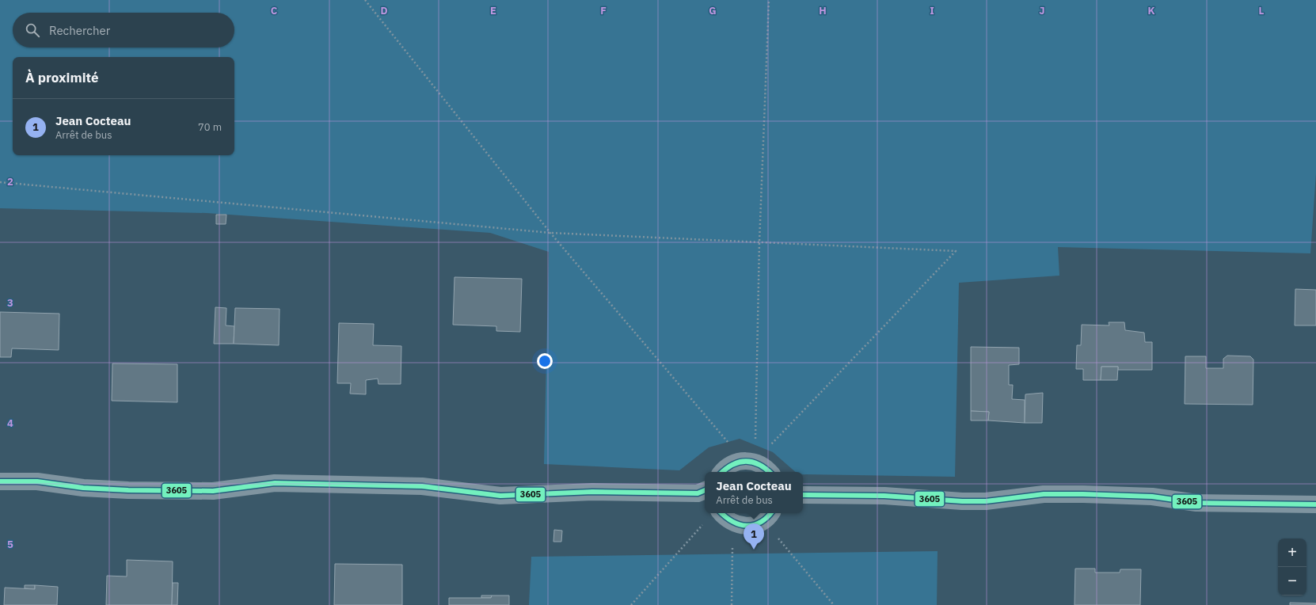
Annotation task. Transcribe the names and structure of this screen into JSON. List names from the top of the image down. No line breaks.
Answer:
{"lines":["transit line 3605"],"page":{"search":"Rechercher","heading":"À proximité","list":[{"mark":"1","name":"Jean Cocteau","note":"Arrêt de bus","value":"70 m"}],"popup":["Jean Cocteau","Arrêt de bus"],"pins":"1","map_buttons":["+","−"]},"grid":{"columns":["C","D","E","F","G","H","I","J","K","L"],"rows":["2","3","4","5"]}}
